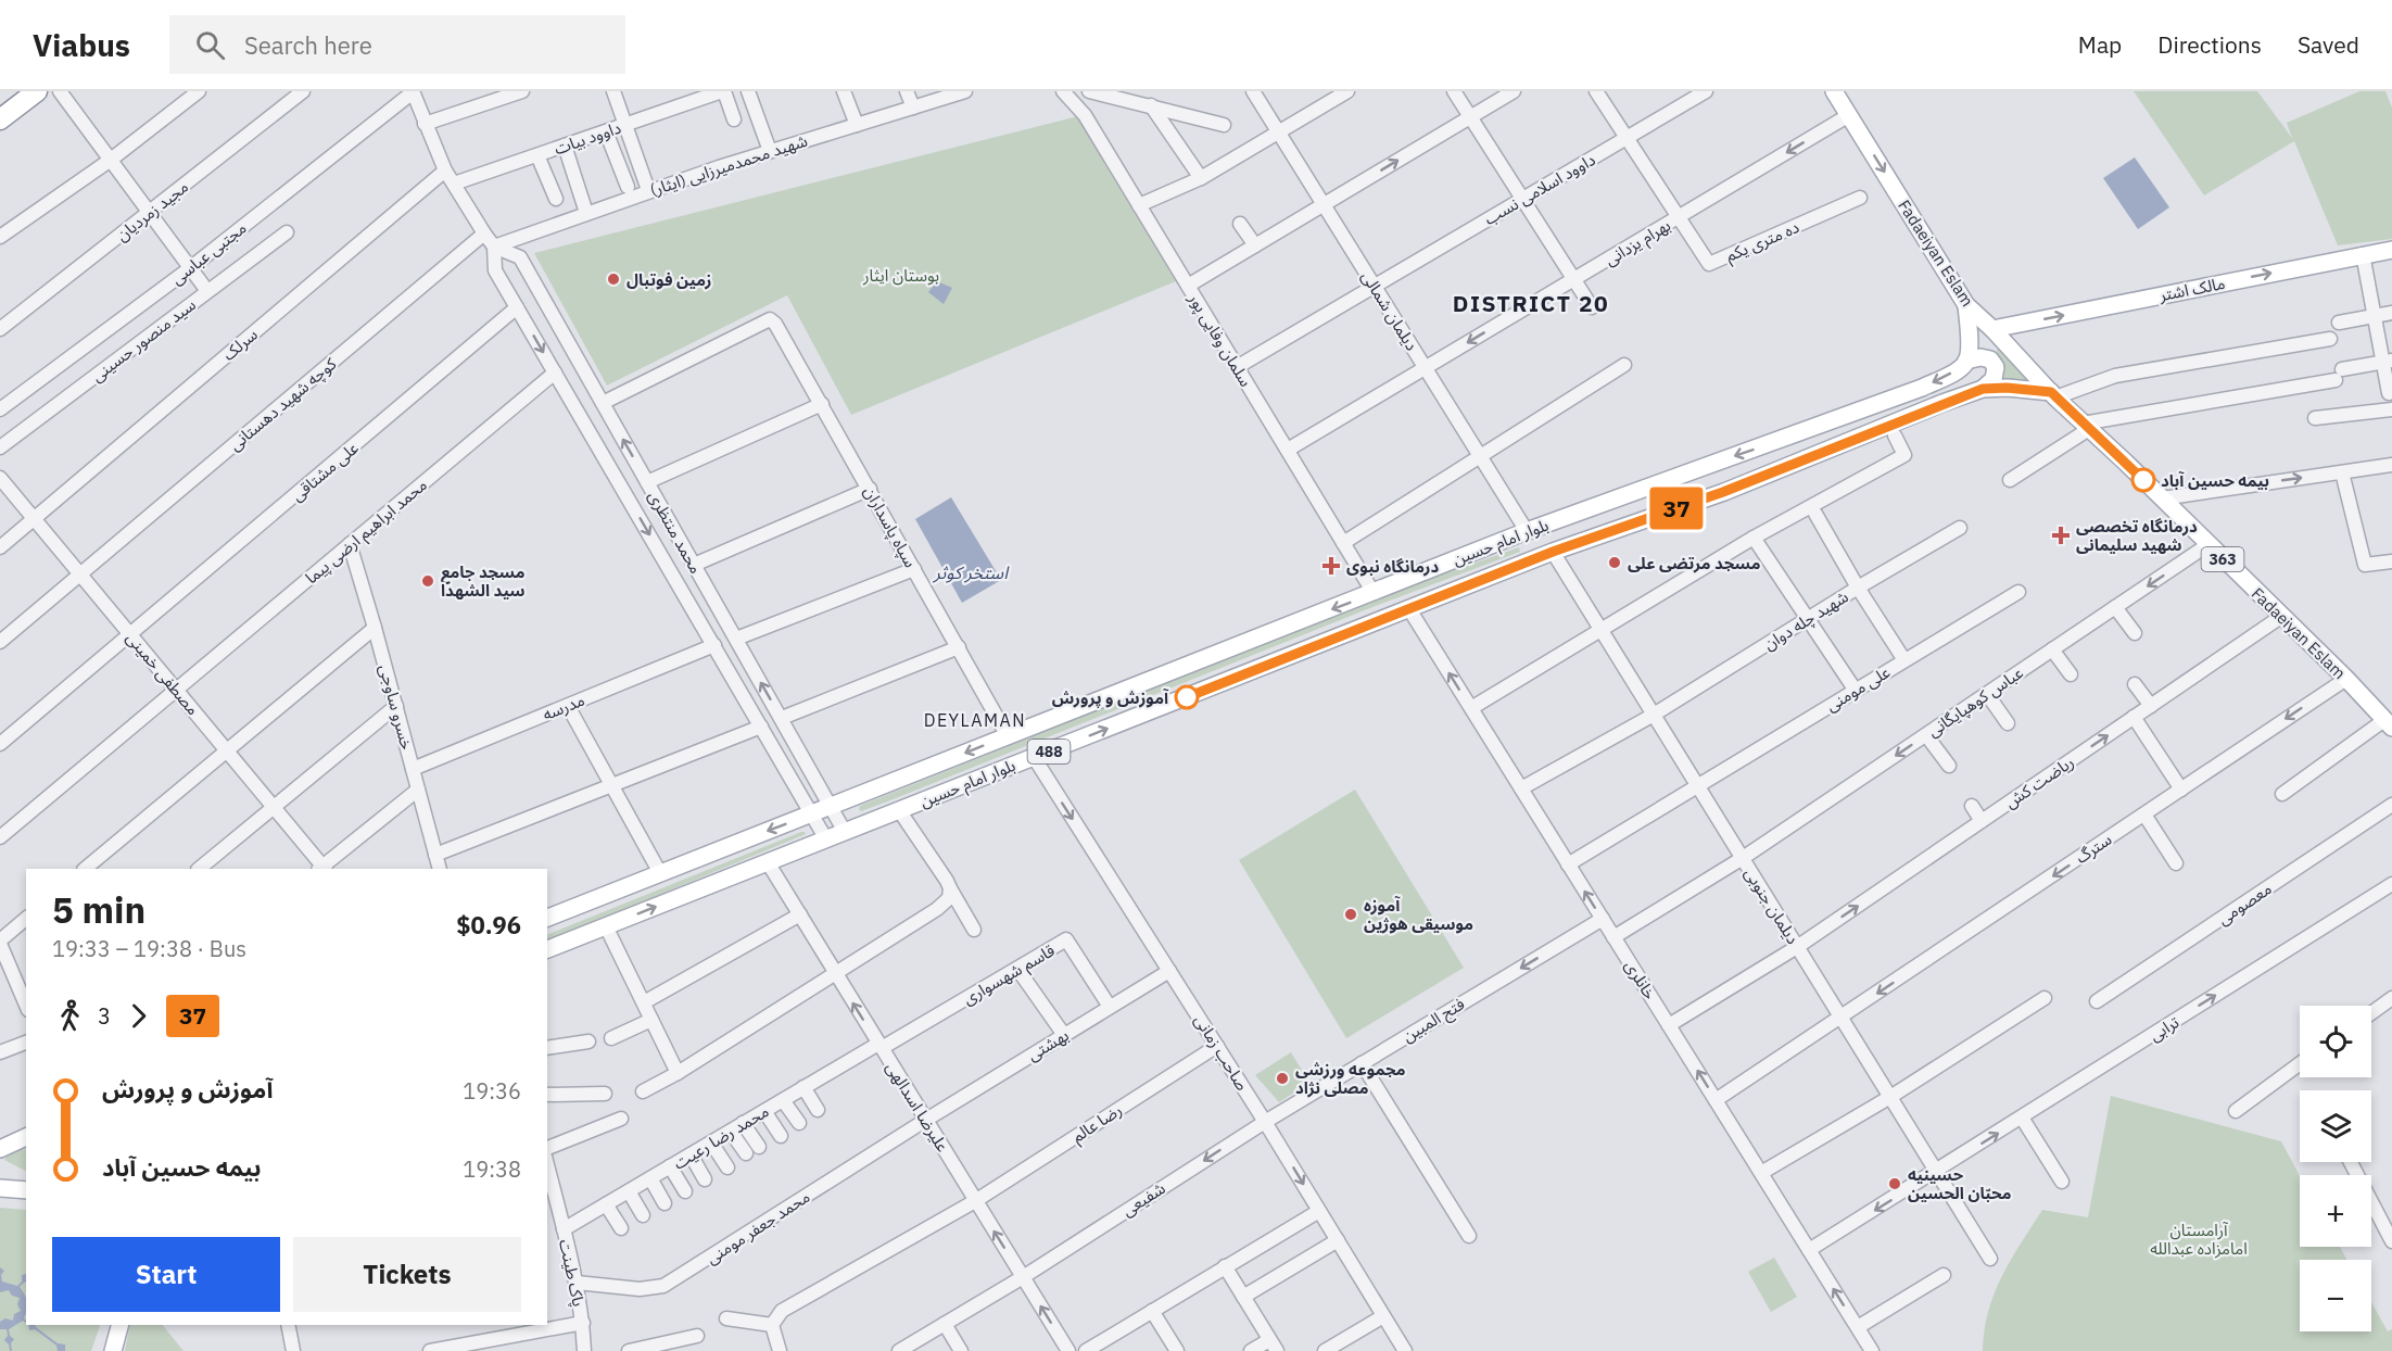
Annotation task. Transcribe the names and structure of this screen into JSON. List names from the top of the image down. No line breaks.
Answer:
{"streets":{"main road":["Fadaeiyan Eslam","مالک اشتر","بلوار امام حسین","363","488"],"street":["داوود بیات","شهید محمدمیرزایی (ایثار)","داوود اسلامی نسب","مجید زمردیان","ده متری یکم","بهرام یزدانی","مجتبی عباسی","دیلمان شمالی","سید منصور حسینی","سلمان وفایی پور","سرلک","کوچه شهید دهستانی","علی مشتاقی","سپاه پاسداران","محمد ابراهیم ارضی پیما","محمد منتظری","شهید چله دوان","مصطفی خمینی","علی مومنی","عباس کوهپایگانی","خسرو ساوجی","مدرسه","ریاضت کش","سترگ","معصومی","دیلمان جنوبی","قاسم شهسواری","خانلری","فتح المبین","ترابی","بهشتی","صاحب زمانی","علیرضا اسدالهی","رضا عالم","محمد رضا رعیت","شفیعی","محمد جعفر مومنی","پاک طینت"]},"crossings":[["داوود بیات","محمد منتظری"],["شهید محمدمیرزایی (ایثار)","محمد منتظری"],["داوود اسلامی نسب","ده متری یکم"],["داوود اسلامی نسب","دیلمان شمالی"],["داوود اسلامی نسب","سلمان وفایی پور"],["ده متری یکم","بهرام یزدانی"],["بهرام یزدانی","Fadaeiyan Eslam"],["بهرام یزدانی","دیلمان شمالی"],["بهرام یزدانی","سلمان وفایی پور"],["مجتبی عباسی","محمد منتظری"],["Fadaeiyan Eslam","مالک اشتر"],["Fadaeiyan Eslam","بلوار امام حسین"],["Fadaeiyan Eslam","عباس کوهپایگانی"],["Fadaeiyan Eslam","ریاضت کش"],["Fadaeiyan Eslam","سترگ"],["دیلمان شمالی","بلوار امام حسین"],["سلمان وفایی پور","بلوار امام حسین"],["سرلک","محمد منتظری"],["سرلک","مصطفی خمینی"],["کوچه شهید دهستانی","محمد منتظری"],["کوچه شهید دهستانی","مصطفی خمینی"],["علی مشتاقی","محمد منتظری"],["علی مشتاقی","مصطفی خمینی"],["سپاه پاسداران","محمد منتظری"],["سپاه پاسداران","بلوار امام حسین"],["محمد ابراهیم ارضی پیما","محمد منتظری"],["محمد ابراهیم ارضی پیما","مصطفی خمینی"],["محمد ابراهیم ارضی پیما","خسرو ساوجی"],["محمد منتظری","بلوار امام حسین"],["محمد منتظری","مدرسه"],["بلوار امام حسین","دیلمان جنوبی"],["بلوار امام حسین","خانلری"],["بلوار امام حسین","صاحب زمانی"],["بلوار امام حسین","علیرضا اسدالهی"],["شهید چله دوان","دیلمان جنوبی"],["شهید چله دوان","خانلری"],["علی مومنی","دیلمان جنوبی"],["علی مومنی","خانلری"],["عباس کوهپایگانی","دیلمان جنوبی"],["عباس کوهپایگانی","خانلری"],["خسرو ساوجی","مدرسه"],["ریاضت کش","دیلمان جنوبی"],["ریاضت کش","خانلری"],["سترگ","دیلمان جنوبی"],["سترگ","خانلری"],["دیلمان جنوبی","ترابی"],["قاسم شهسواری","بهشتی"],["قاسم شهسواری","علیرضا اسدالهی"],["قاسم شهسواری","محمد رضا رعیت"],["خانلری","فتح المبین"],["خانلری","ترابی"],["فتح المبین","صاحب زمانی"],["فتح المبین","شفیعی"],["بهشتی","صاحب زمانی"],["بهشتی","علیرضا اسدالهی"],["بهشتی","محمد جعفر مومنی"],["صاحب زمانی","رضا عالم"],["صاحب زمانی","شفیعی"],["علیرضا اسدالهی","رضا عالم"],["علیرضا اسدالهی","محمد رضا رعیت"],["علیرضا اسدالهی","شفیعی"],["علیرضا اسدالهی","محمد جعفر مومنی"],["محمد رضا رعیت","پاک طینت"],["محمد جعفر مومنی","پاک طینت"]],"one_way":["مالک اشتر","عباس کوهپایگانی","ریاضت کش","خانلری","فتح المبین","صاحب زمانی","علیرضا اسدالهی"],"districts":["DISTRICT 20","DEYLAMAN"],"water":["استخر کوثر"],"parks":["بوستان ایثار","آرامستان امامزاده عبدالله"],"places":{"other":["زمین فوتبال","بیمه حسین آباد","مسجد مرتضی علی","مسجد جامع سید الشهدا","آموزش و پرورش","آموزه موسیقی هوژین","مجموعه ورزشی مصلی نژاد","حسینیه محبّان الحسین"],"health":["درمانگاه تخصصی شهید سلیمانی","درمانگاه نبوی"]},"lines":["bus line 37"],"page":{"header":"Viabus","search":"Search here","nav":["Map","Directions","Saved"],"on_map":"37","heading":["5 min","19:33 – 19:38 · Bus","$0.96"],"legs":["3","37"],"map_buttons":["+","−"],"list":[{"name":"آموزش و پرورش","value":"19:36"},{"name":"بیمه حسین آباد","value":"19:38"}],"buttons":["Start","Tickets"]}}
